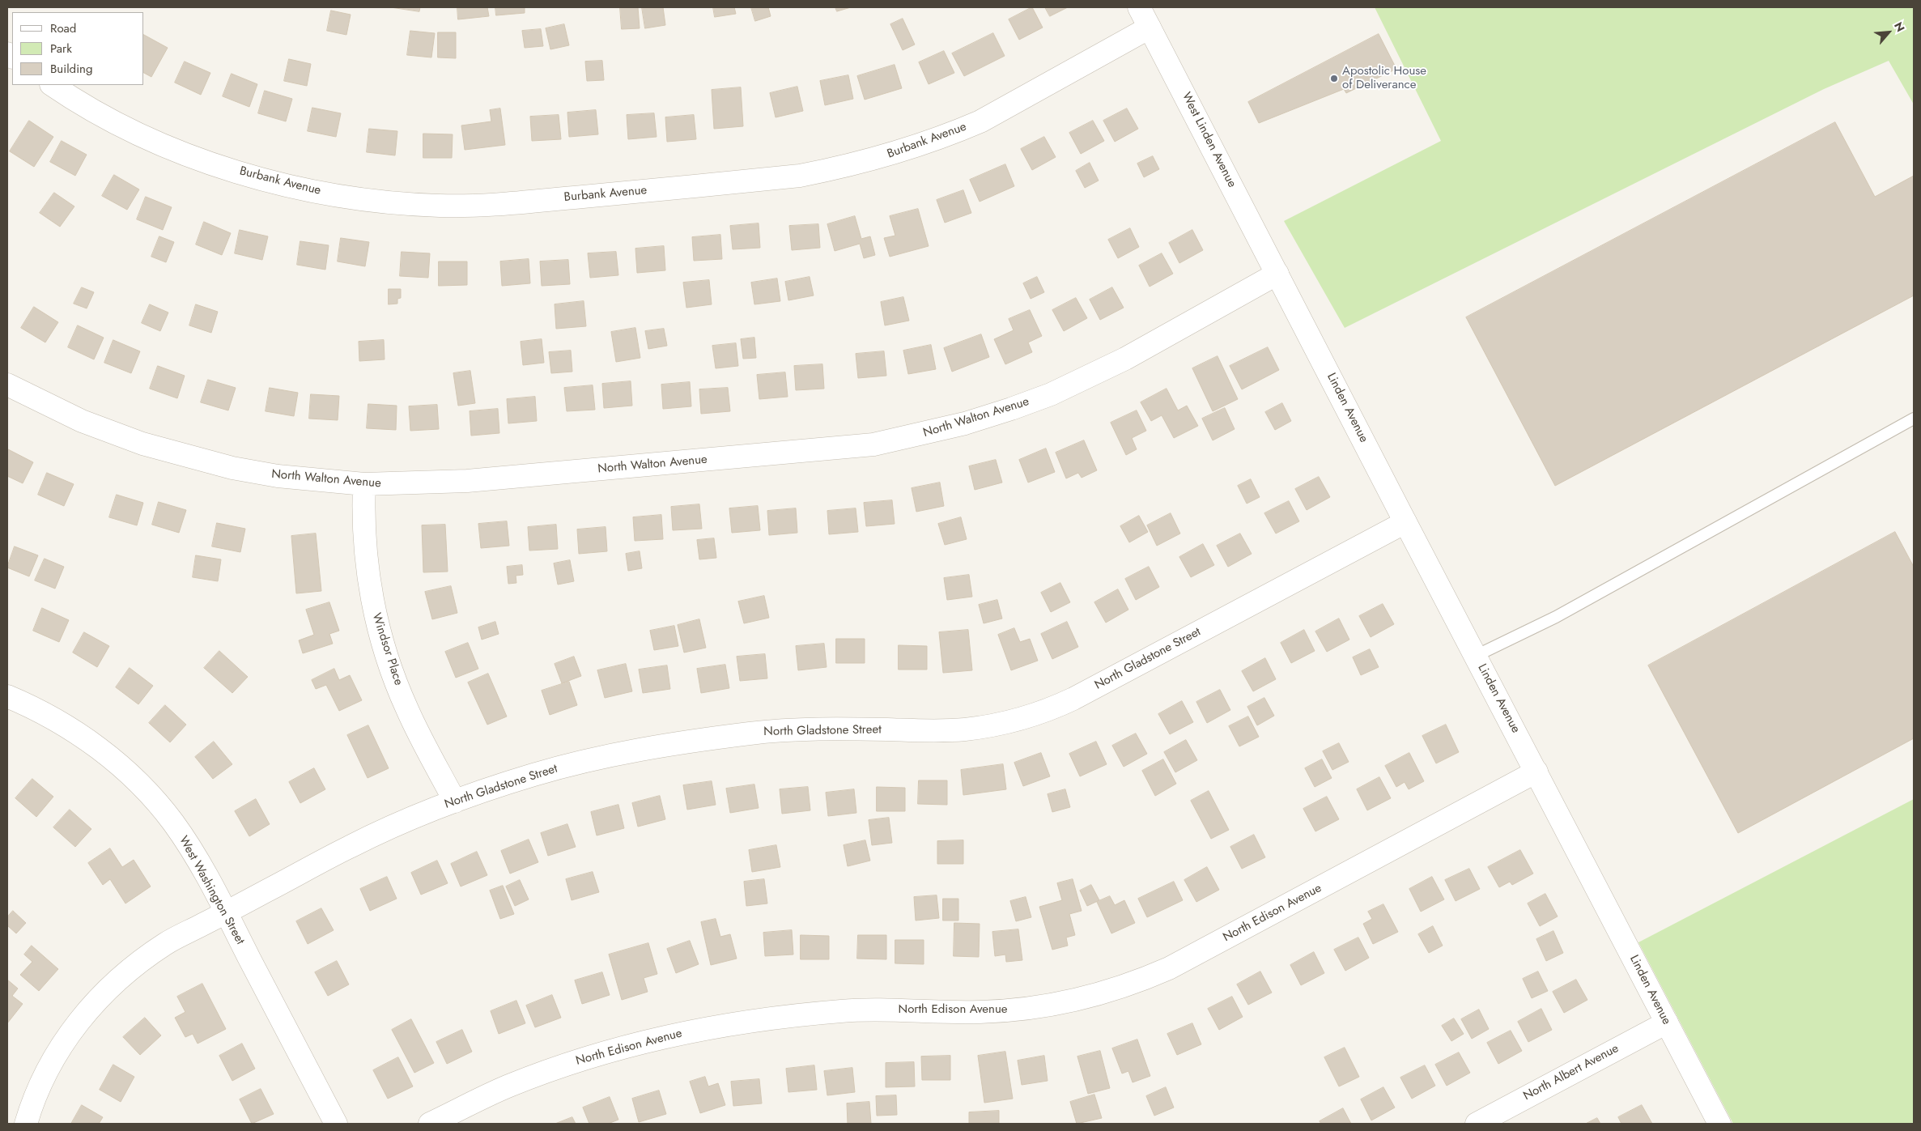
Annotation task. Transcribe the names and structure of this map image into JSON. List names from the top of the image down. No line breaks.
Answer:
{"streets":{"street":["West Linden Avenue","Burbank Avenue","Linden Avenue","North Walton Avenue","Windsor Place","North Gladstone Street","West Washington Street","North Edison Avenue","North Albert Avenue"]},"crossings":[["West Linden Avenue","Burbank Avenue"],["West Linden Avenue","Linden Avenue"],["West Linden Avenue","North Walton Avenue"],["Linden Avenue","North Walton Avenue"],["Linden Avenue","North Gladstone Street"],["Linden Avenue","North Edison Avenue"],["Linden Avenue","North Albert Avenue"],["North Walton Avenue","Windsor Place"],["Windsor Place","North Gladstone Street"],["North Gladstone Street","West Washington Street"]],"places":["Apostolic House of Deliverance"],"legend":["Road","Park","Building"],"north":"top right"}
